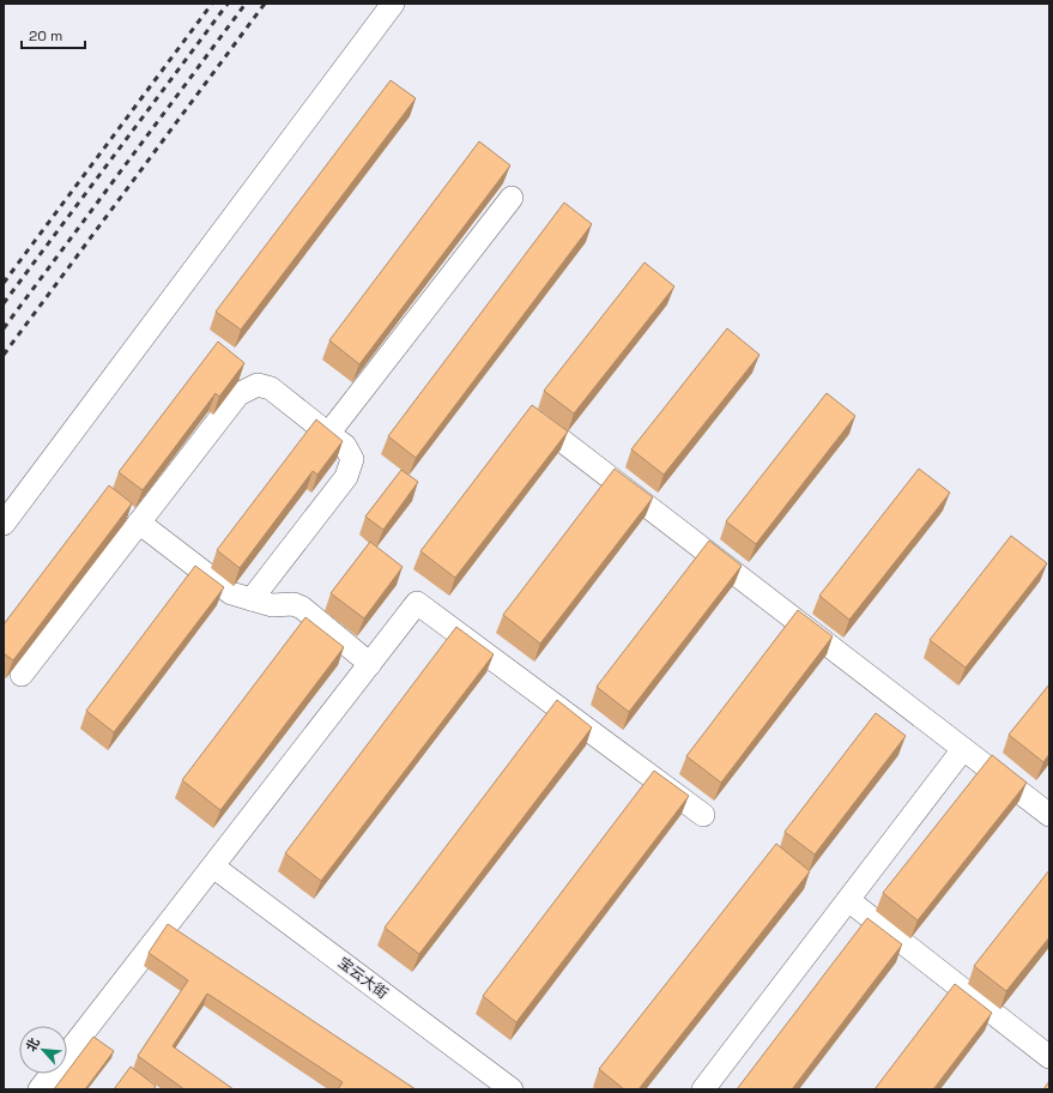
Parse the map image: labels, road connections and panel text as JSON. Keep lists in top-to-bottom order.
{
  "streets": {
    "street": ["宝云大街"]
  },
  "scale_bar": "20 m",
  "north": "top left"
}
